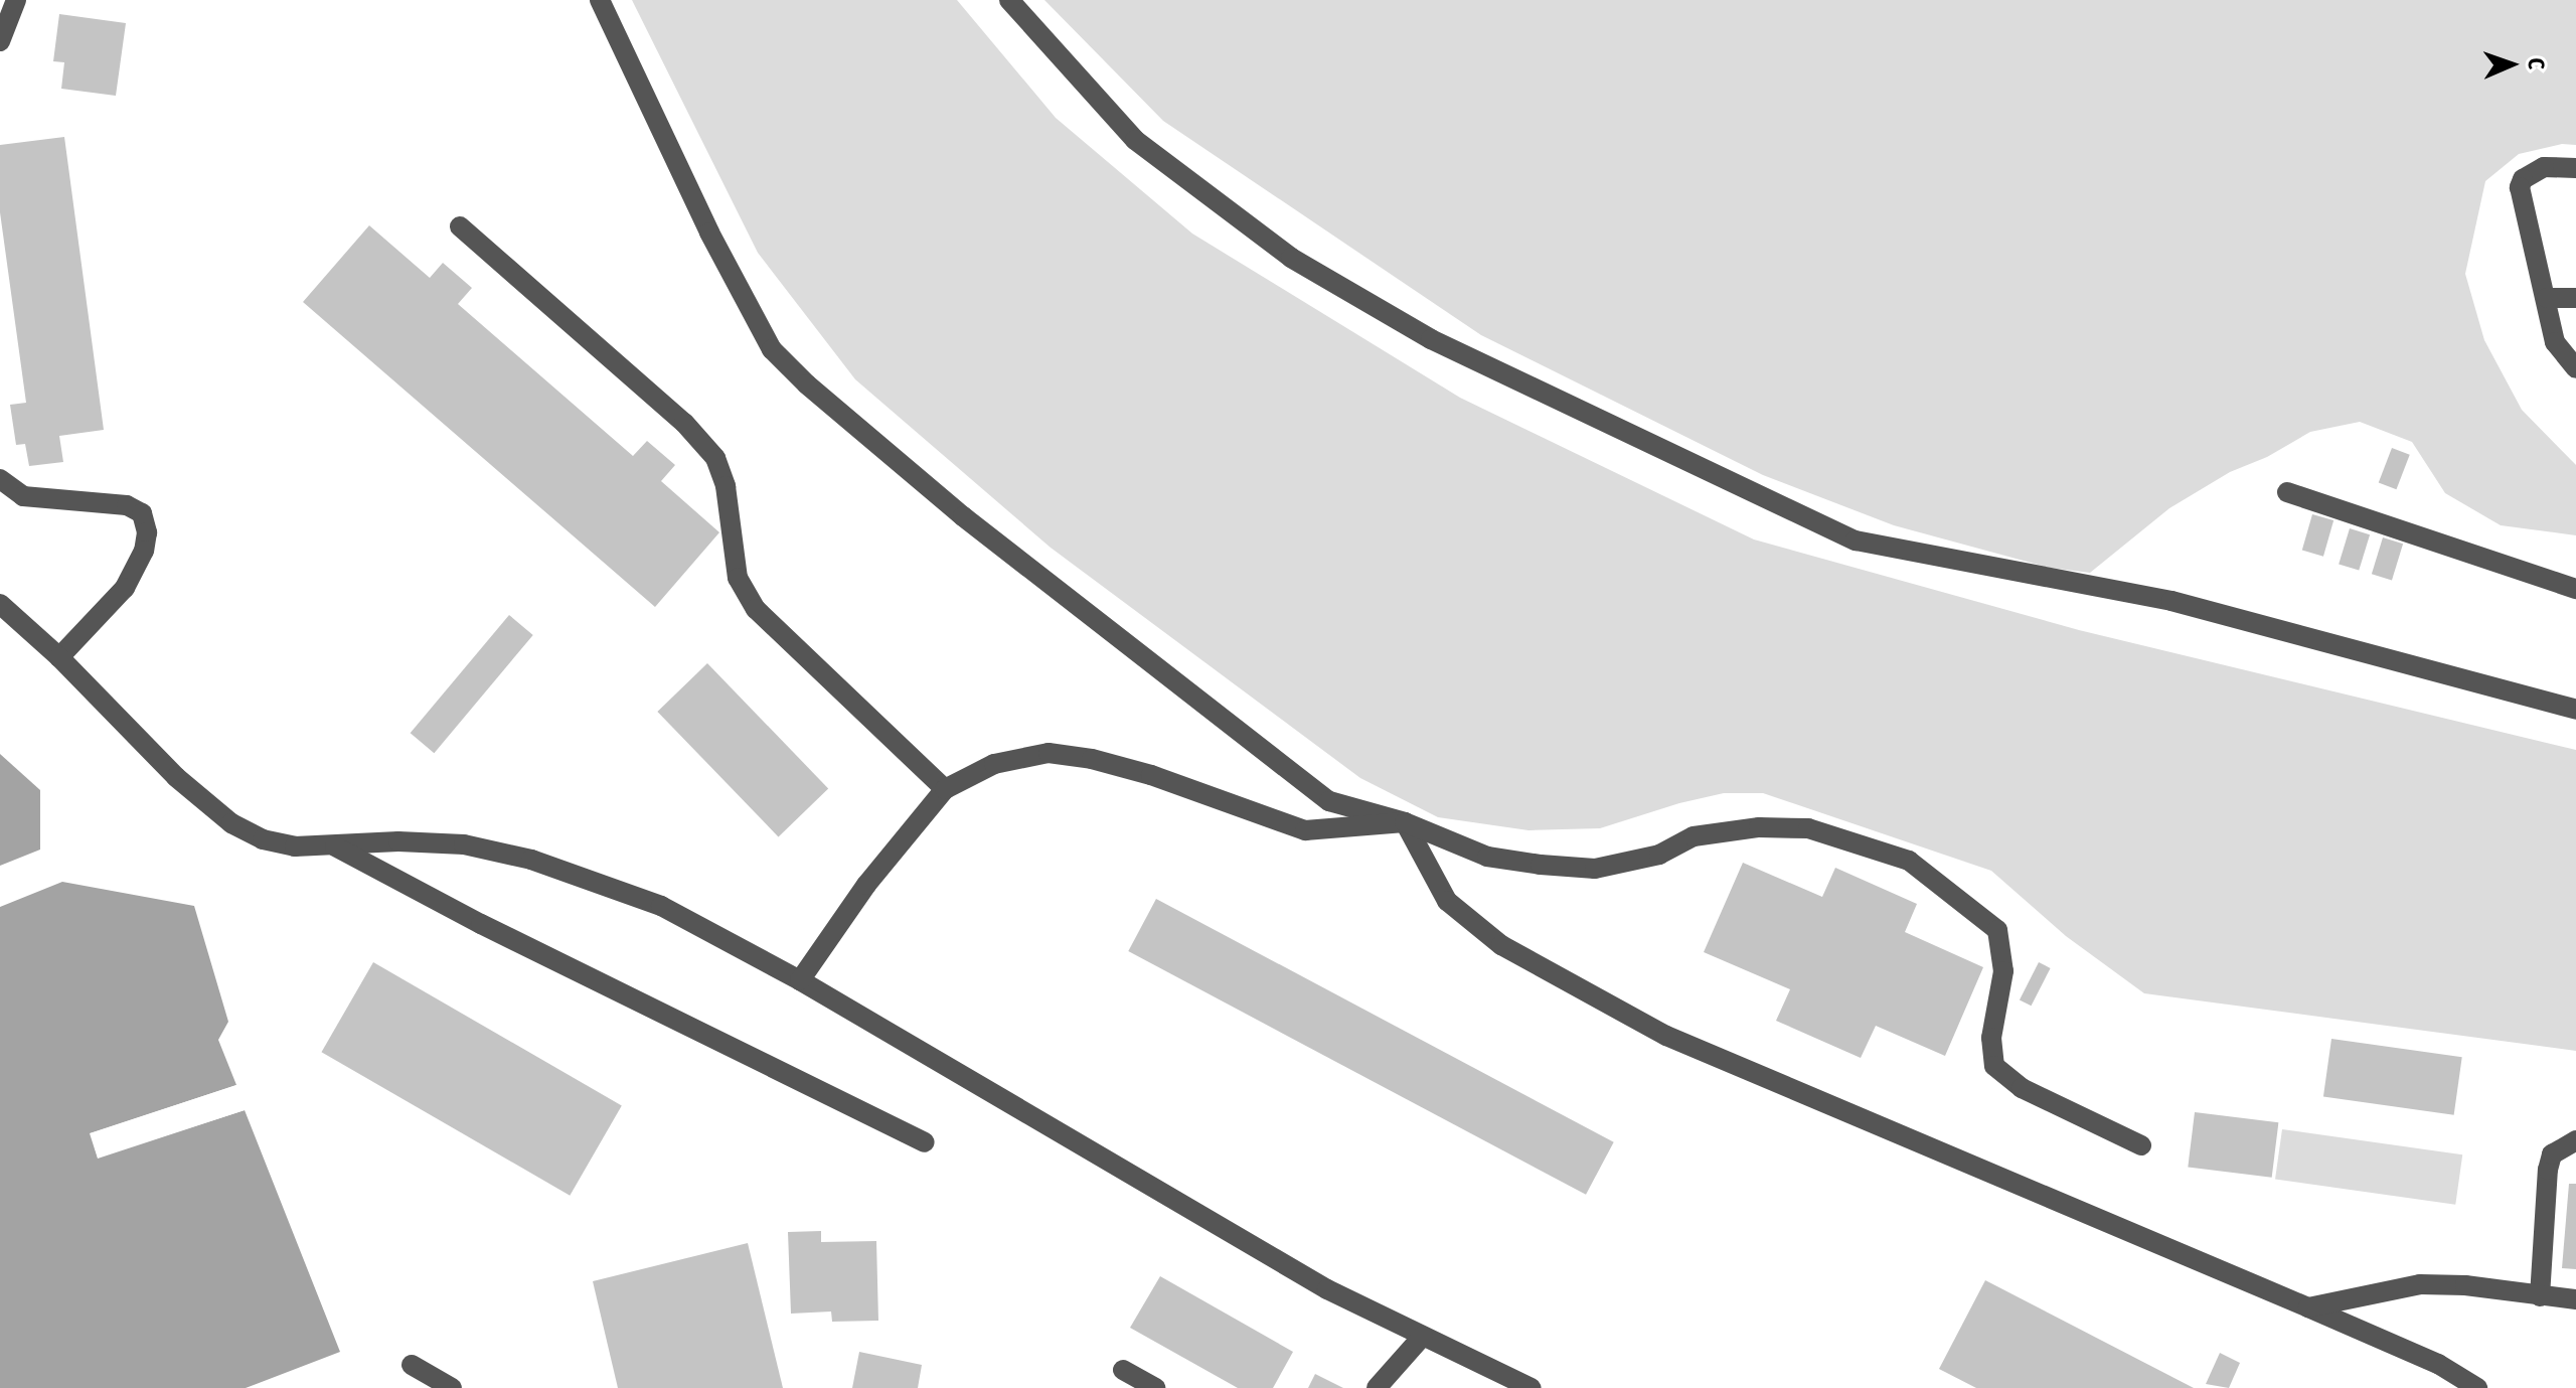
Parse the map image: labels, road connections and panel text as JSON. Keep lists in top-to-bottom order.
{
  "north": "right"
}
